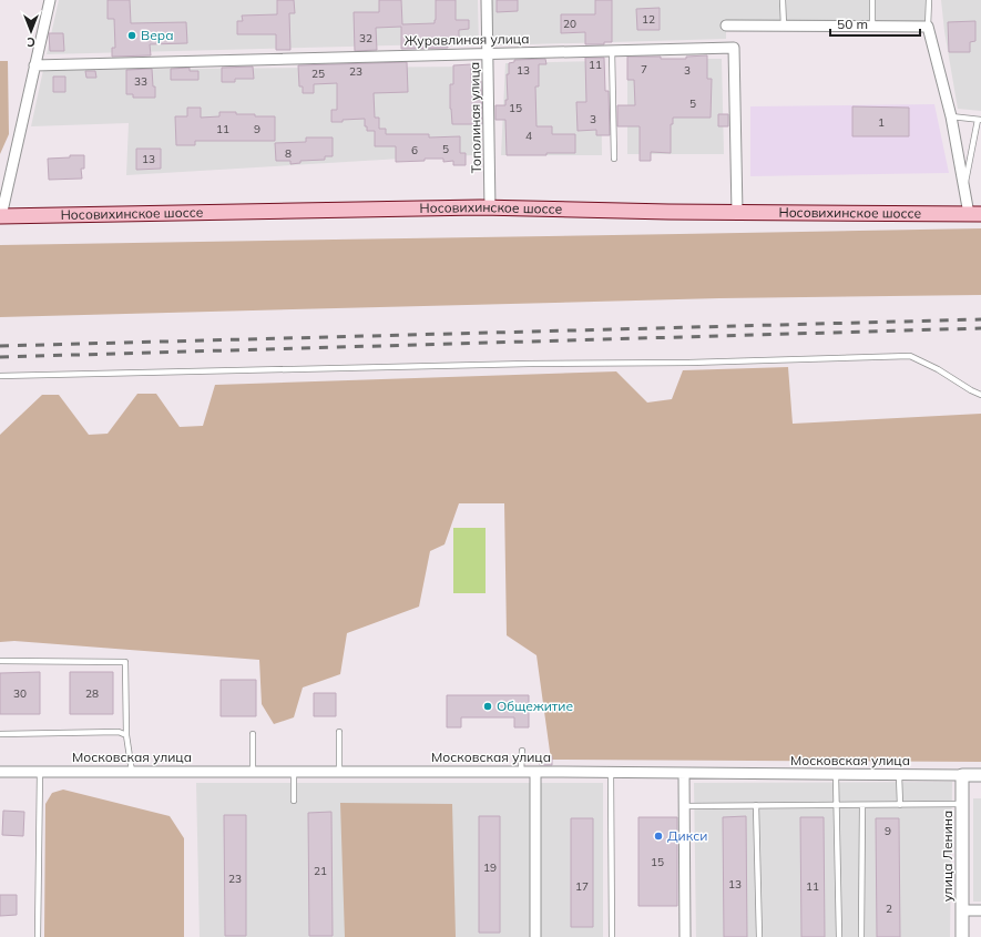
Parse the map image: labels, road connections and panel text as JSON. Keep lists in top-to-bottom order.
{
  "streets": {
    "main road": ["Носовихинское шоссе"],
    "street": [
      "Журавлиная улица",
      "Тополиная улица",
      "Московская улица",
      "улица Ленина"
    ]
  },
  "crossings": [
    ["Журавлиная улица", "Тополиная улица"],
    ["Журавлиная улица", "Носовихинское шоссе"],
    ["Тополиная улица", "Носовихинское шоссе"],
    ["Московская улица", "улица Ленина"]
  ],
  "places": ["Вера", "Общежитие", "Дикси"],
  "house_numbers": [
    "12",
    "20",
    "32",
    "11",
    "7",
    "13",
    "3",
    "23",
    "25",
    "33",
    "5",
    "15",
    "3",
    "1",
    "11",
    "9",
    "4",
    "5",
    "6",
    "8",
    "13",
    "30",
    "28",
    "9",
    "15",
    "19",
    "21",
    "23",
    "13",
    "17",
    "11",
    "2"
  ],
  "scale_bar": "50 m",
  "north": "bottom"
}
